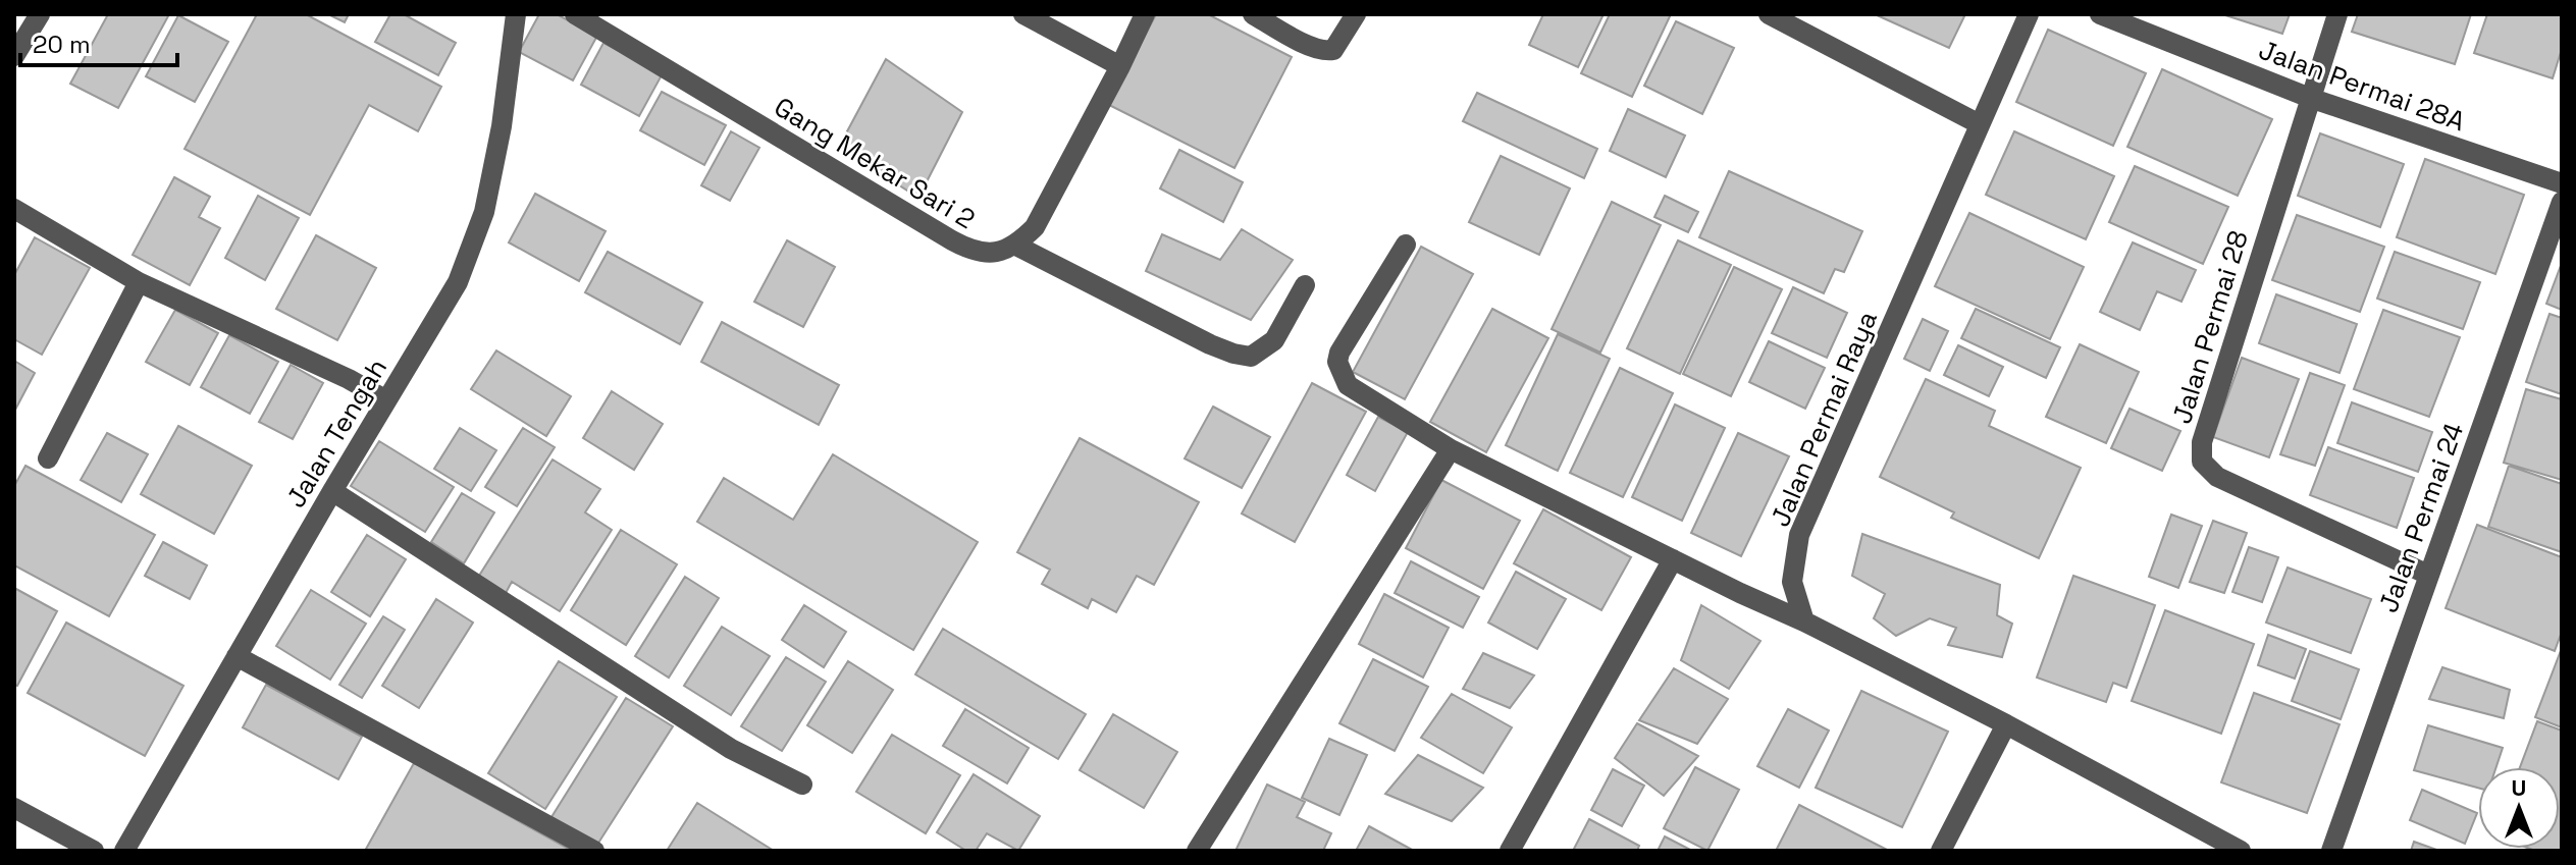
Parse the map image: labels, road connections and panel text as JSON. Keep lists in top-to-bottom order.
{
  "streets": {
    "street": [
      "Jalan Permai 28A",
      "Gang Mekar Sari 2",
      "Jalan Permai 28",
      "Jalan Permai Raya",
      "Jalan Tengah",
      "Jalan Permai 24"
    ]
  },
  "crossings": [
    ["Jalan Permai 28A", "Jalan Permai 28"],
    ["Jalan Permai 28", "Jalan Permai 24"]
  ],
  "scale_bar": "20 m",
  "north": "top"
}
